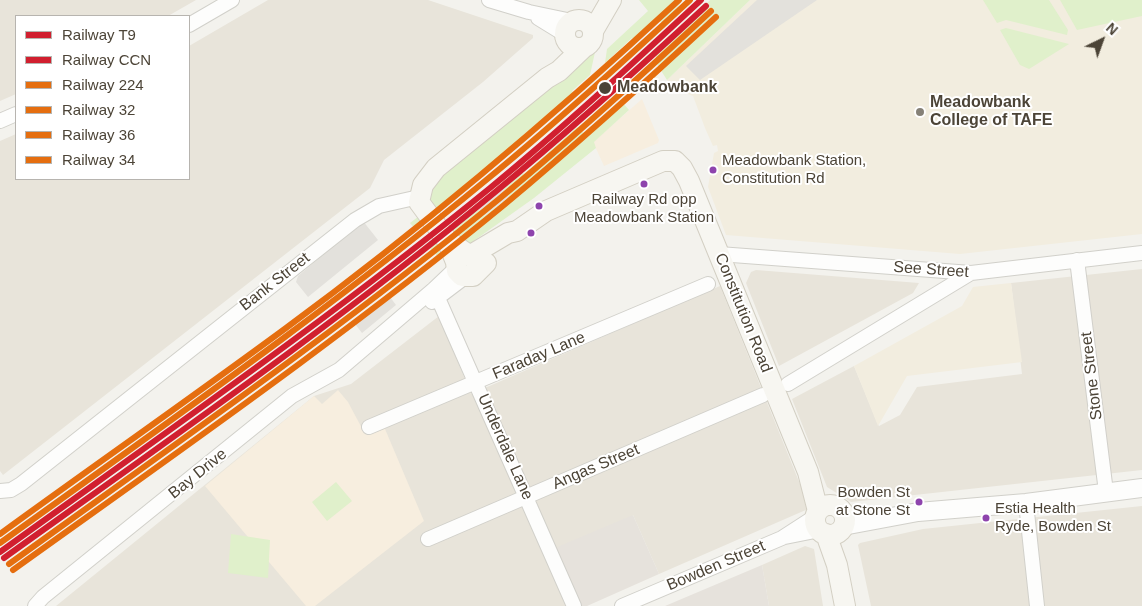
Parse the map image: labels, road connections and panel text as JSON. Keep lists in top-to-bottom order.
{
  "streets": {
    "main road": ["Constitution Road"],
    "street": [
      "See Street",
      "Bank Street",
      "Faraday Lane",
      "Stone Street",
      "Underdale Lane",
      "Angas Street",
      "Bay Drive",
      "Bowden Street"
    ]
  },
  "crossings": [
    ["See Street", "Constitution Road"],
    ["See Street", "Stone Street"],
    ["Constitution Road", "Bay Drive"],
    ["Constitution Road", "Bowden Street"],
    ["Faraday Lane", "Underdale Lane"],
    ["Stone Street", "Bowden Street"],
    ["Underdale Lane", "Angas Street"],
    ["Underdale Lane", "Bay Drive"]
  ],
  "places": [
    "Meadowbank",
    "Meadowbank College of TAFE",
    "Meadowbank Station, Constitution Rd",
    "Railway Rd opp Meadowbank Station",
    "Bowden St at Stone St",
    "Estia Health Ryde, Bowden St"
  ],
  "lines": [
    "rail line T9",
    "rail line 224",
    "rail line 36",
    "rail line CCN",
    "rail line 32",
    "rail line 34"
  ],
  "legend": [
    "Railway T9",
    "Railway CCN",
    "Railway 224",
    "Railway 32",
    "Railway 36",
    "Railway 34"
  ],
  "north": "top right"
}
